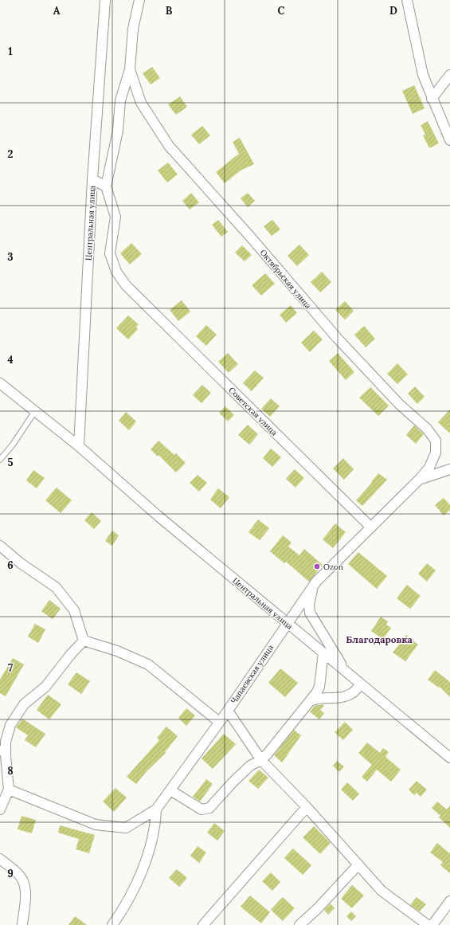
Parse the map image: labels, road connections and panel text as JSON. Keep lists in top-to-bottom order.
{
  "streets": {
    "street": [
      "Центральная улица",
      "Октябрьская улица",
      "Советская улица",
      "Чапаевская улица"
    ]
  },
  "crossings": [
    ["Центральная улица", "Чапаевская улица"],
    ["Октябрьская улица", "Чапаевская улица"],
    ["Советская улица", "Чапаевская улица"]
  ],
  "districts": ["Благодаровка"],
  "places": ["Ozon"],
  "grid": {
    "columns": [
      "A",
      "B",
      "C",
      "D"
    ],
    "rows": [
      "1",
      "2",
      "3",
      "4",
      "5",
      "6",
      "7",
      "8",
      "9"
    ]
  }
}
